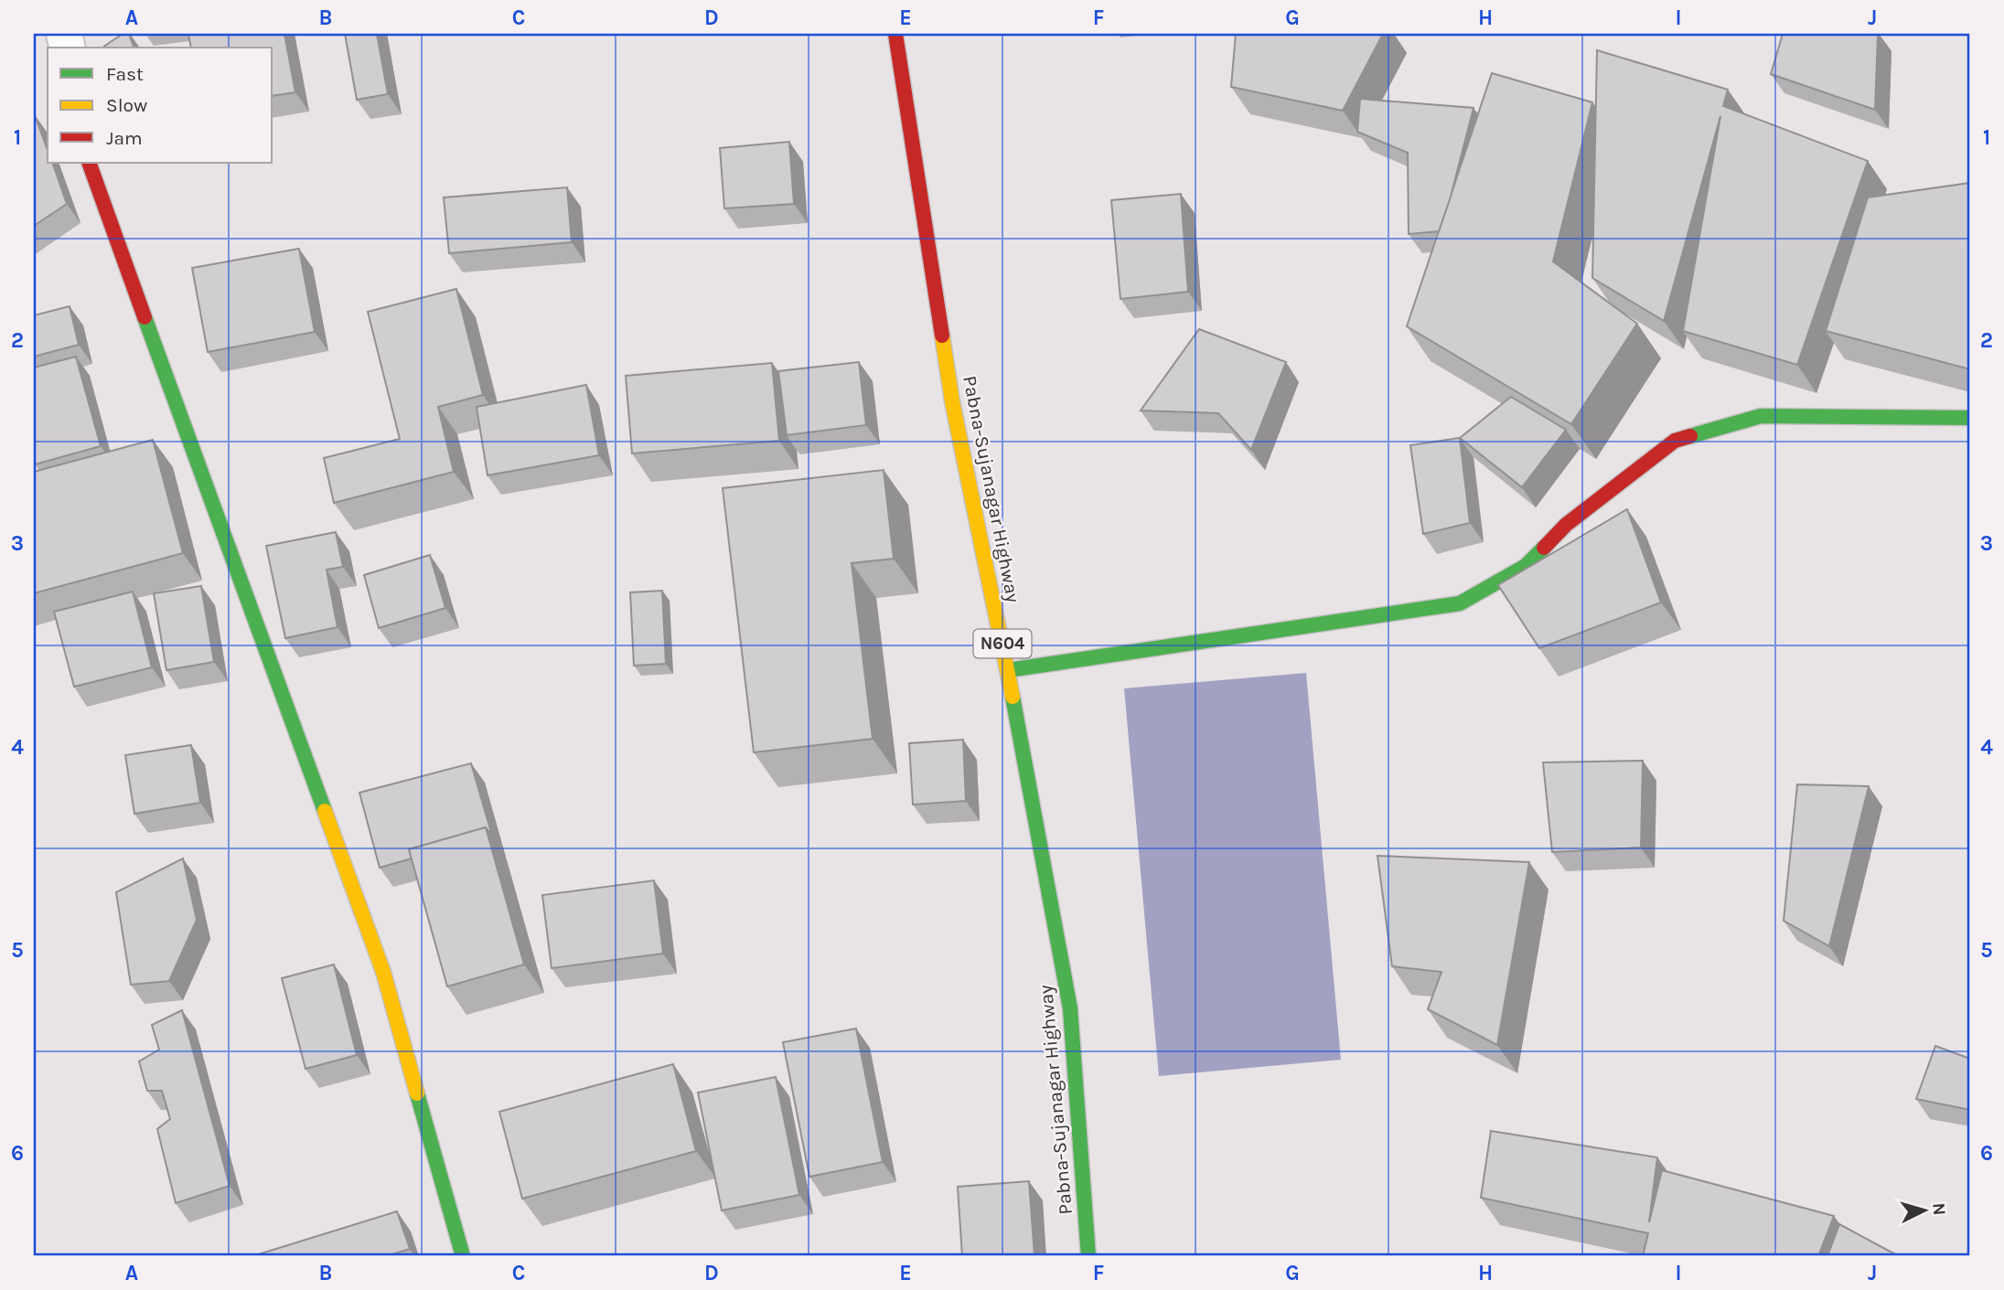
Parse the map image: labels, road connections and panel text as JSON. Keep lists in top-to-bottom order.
{
  "streets": {
    "main road": ["Pabna-Sujanagar Highway", "N604"]
  },
  "legend": ["Fast", "Slow", "Jam"],
  "north": "right",
  "grid": {
    "columns": [
      "A",
      "B",
      "C",
      "D",
      "E",
      "F",
      "G",
      "H",
      "I",
      "J"
    ],
    "rows": [
      "1",
      "2",
      "3",
      "4",
      "5",
      "6"
    ]
  }
}
